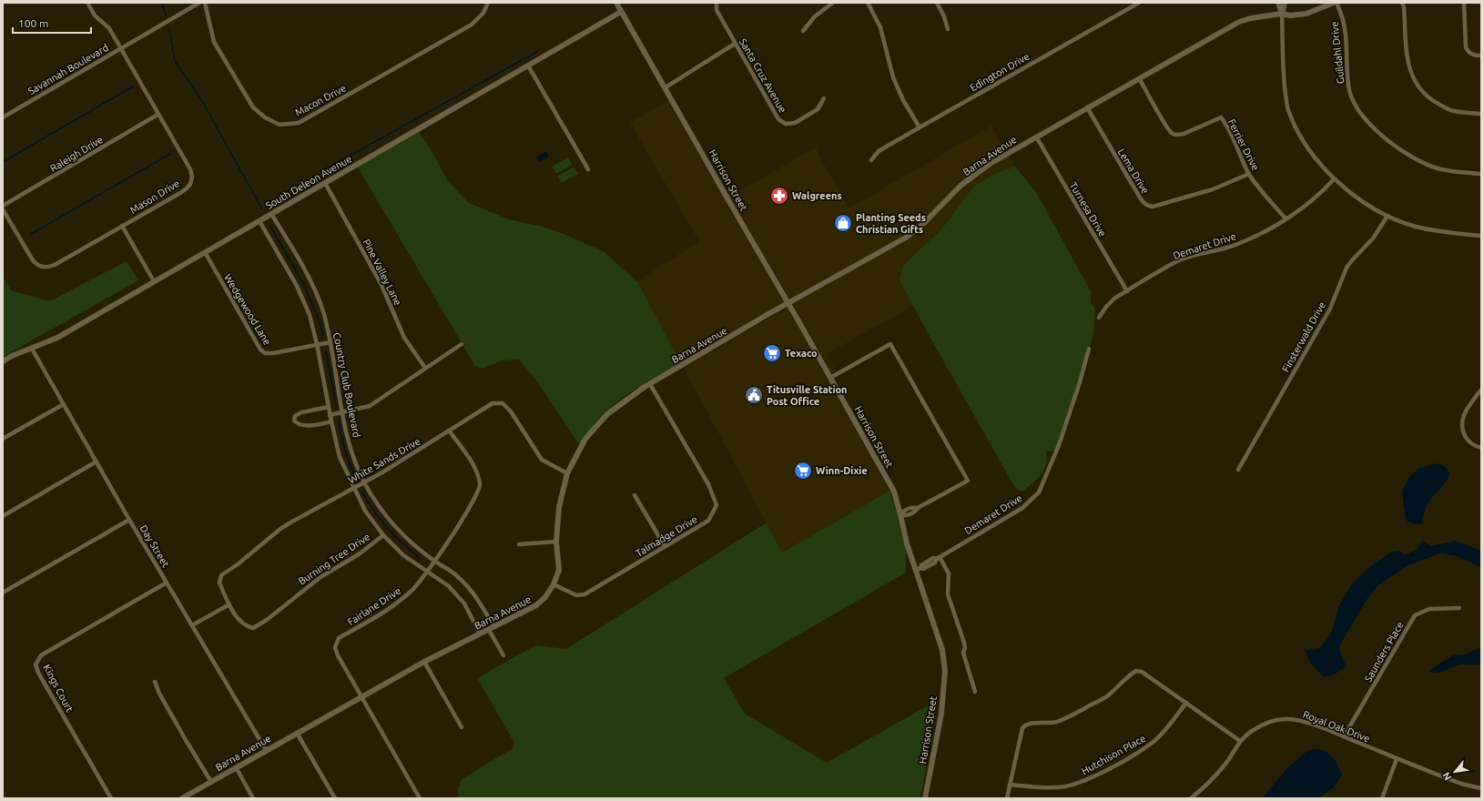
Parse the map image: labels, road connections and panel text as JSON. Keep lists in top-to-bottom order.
{
  "streets": {
    "street": [
      "Guildahl Drive",
      "Savannah Boulevard",
      "Edington Drive",
      "Santa Cruz Avenue",
      "Macon Drive",
      "Ferrier Drive",
      "Raleigh Drive",
      "Barna Avenue",
      "Lema Drive",
      "Harrison Street",
      "South Deleon Avenue",
      "Mason Drive",
      "Turnesa Drive",
      "Demaret Drive",
      "Pine Valley Lane",
      "Wedgewood Lane",
      "Finsterwald Drive",
      "Country Club Boulevard",
      "White Sands Drive",
      "Talmadge Drive",
      "Day Street",
      "Burning Tree Drive",
      "Fairlane Drive",
      "Saunders Place",
      "Kings Court",
      "Royal Oak Drive",
      "Hutchison Place"
    ]
  },
  "crossings": [
    ["Guildahl Drive", "Barna Avenue"],
    ["Savannah Boulevard", "Mason Drive"],
    ["Ferrier Drive", "Barna Avenue"],
    ["Ferrier Drive", "Lema Drive"],
    ["Ferrier Drive", "Demaret Drive"],
    ["Raleigh Drive", "Mason Drive"],
    ["Barna Avenue", "Lema Drive"],
    ["Barna Avenue", "Harrison Street"],
    ["Barna Avenue", "Turnesa Drive"],
    ["Barna Avenue", "Country Club Boulevard"],
    ["Barna Avenue", "White Sands Drive"],
    ["Barna Avenue", "Talmadge Drive"],
    ["Barna Avenue", "Day Street"],
    ["Barna Avenue", "Fairlane Drive"],
    ["Harrison Street", "South Deleon Avenue"],
    ["Harrison Street", "Demaret Drive"],
    ["South Deleon Avenue", "Pine Valley Lane"],
    ["South Deleon Avenue", "Wedgewood Lane"],
    ["South Deleon Avenue", "Country Club Boulevard"],
    ["South Deleon Avenue", "Day Street"],
    ["Turnesa Drive", "Demaret Drive"],
    ["Wedgewood Lane", "Country Club Boulevard"],
    ["Country Club Boulevard", "White Sands Drive"],
    ["Country Club Boulevard", "Fairlane Drive"],
    ["White Sands Drive", "Burning Tree Drive"],
    ["White Sands Drive", "Fairlane Drive"],
    ["Day Street", "Kings Court"],
    ["Saunders Place", "Royal Oak Drive"]
  ],
  "places": {
    "pharmacy": ["Walgreens"],
    "shop": ["Planting Seeds Christian Gifts"],
    "supermarket": ["Texaco", "Winn-Dixie"],
    "public building": ["Titusville Station Post Office"]
  },
  "scale_bar": "100 m",
  "north": "bottom left"
}
